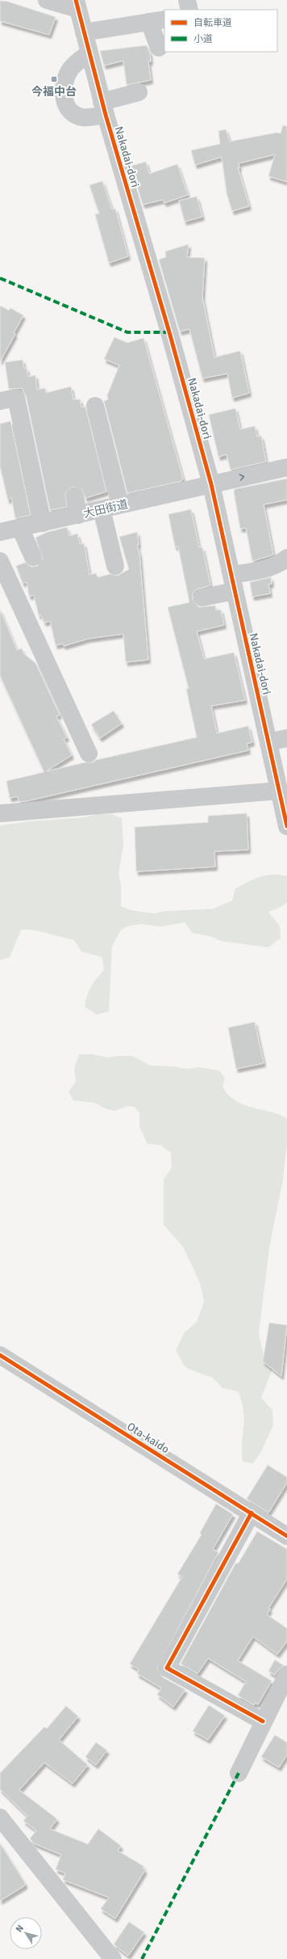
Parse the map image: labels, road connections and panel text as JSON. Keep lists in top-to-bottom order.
{
  "streets": {
    "street": ["Nakadai-dori", "大田街道", "Ota-kaido"]
  },
  "crossings": [
    ["Nakadai-dori", "大田街道"]
  ],
  "places": {
    "transit": ["今福中台"]
  },
  "legend": ["自転車道", "小道"],
  "north": "top left"
}
